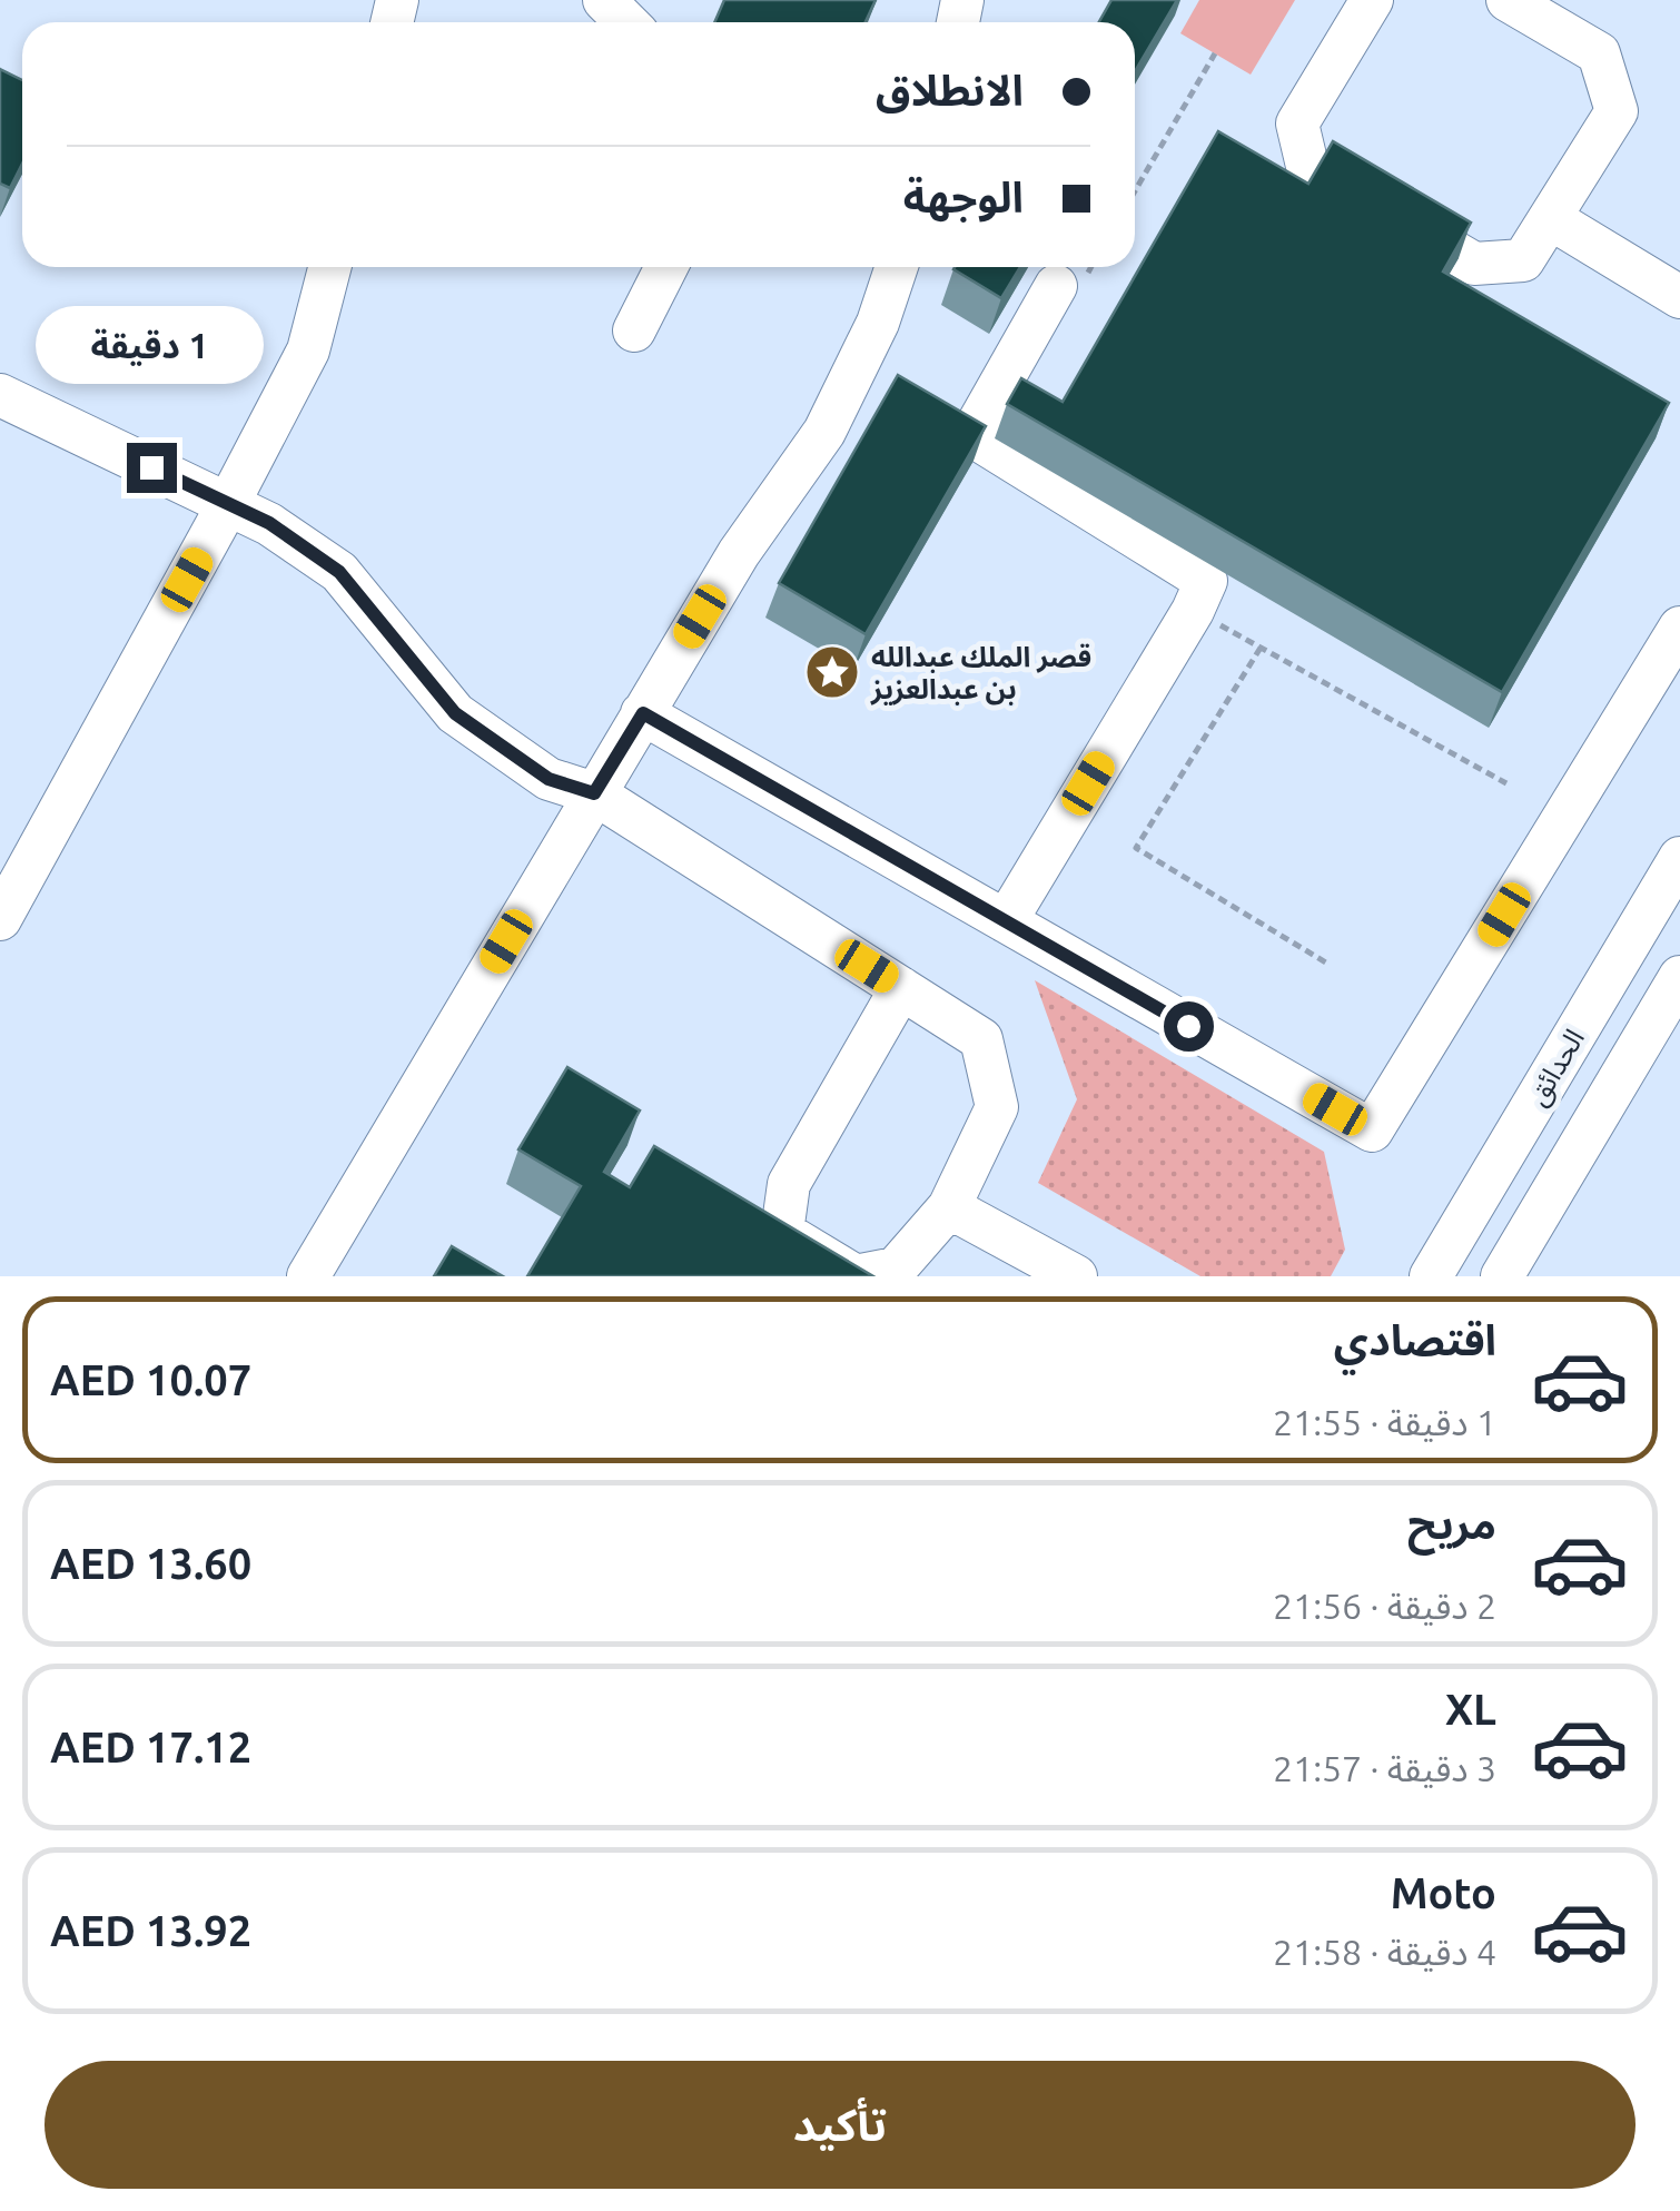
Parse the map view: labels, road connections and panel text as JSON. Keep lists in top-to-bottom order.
{
  "streets": {
    "street": ["الحدائق"]
  },
  "places": {
    "place": ["قصر الملك عبدالله بن عبدالعزيز"]
  },
  "page": {
    "banner": ["الانطلاق", "الوجهة"],
    "bubble": "1 دقيقة",
    "list": [
      {
        "name": "اقتصادي",
        "note": "1 دقيقة · 21:55",
        "value": "AED 10.07"
      },
      {
        "name": "مريح",
        "note": "2 دقيقة · 21:56",
        "value": "AED 13.60"
      },
      {
        "name": "XL",
        "note": "3 دقيقة · 21:57",
        "value": "AED 17.12"
      },
      {
        "name": "Moto",
        "note": "4 دقيقة · 21:58",
        "value": "AED 13.92"
      }
    ],
    "buttons": "تأكيد"
  }
}
